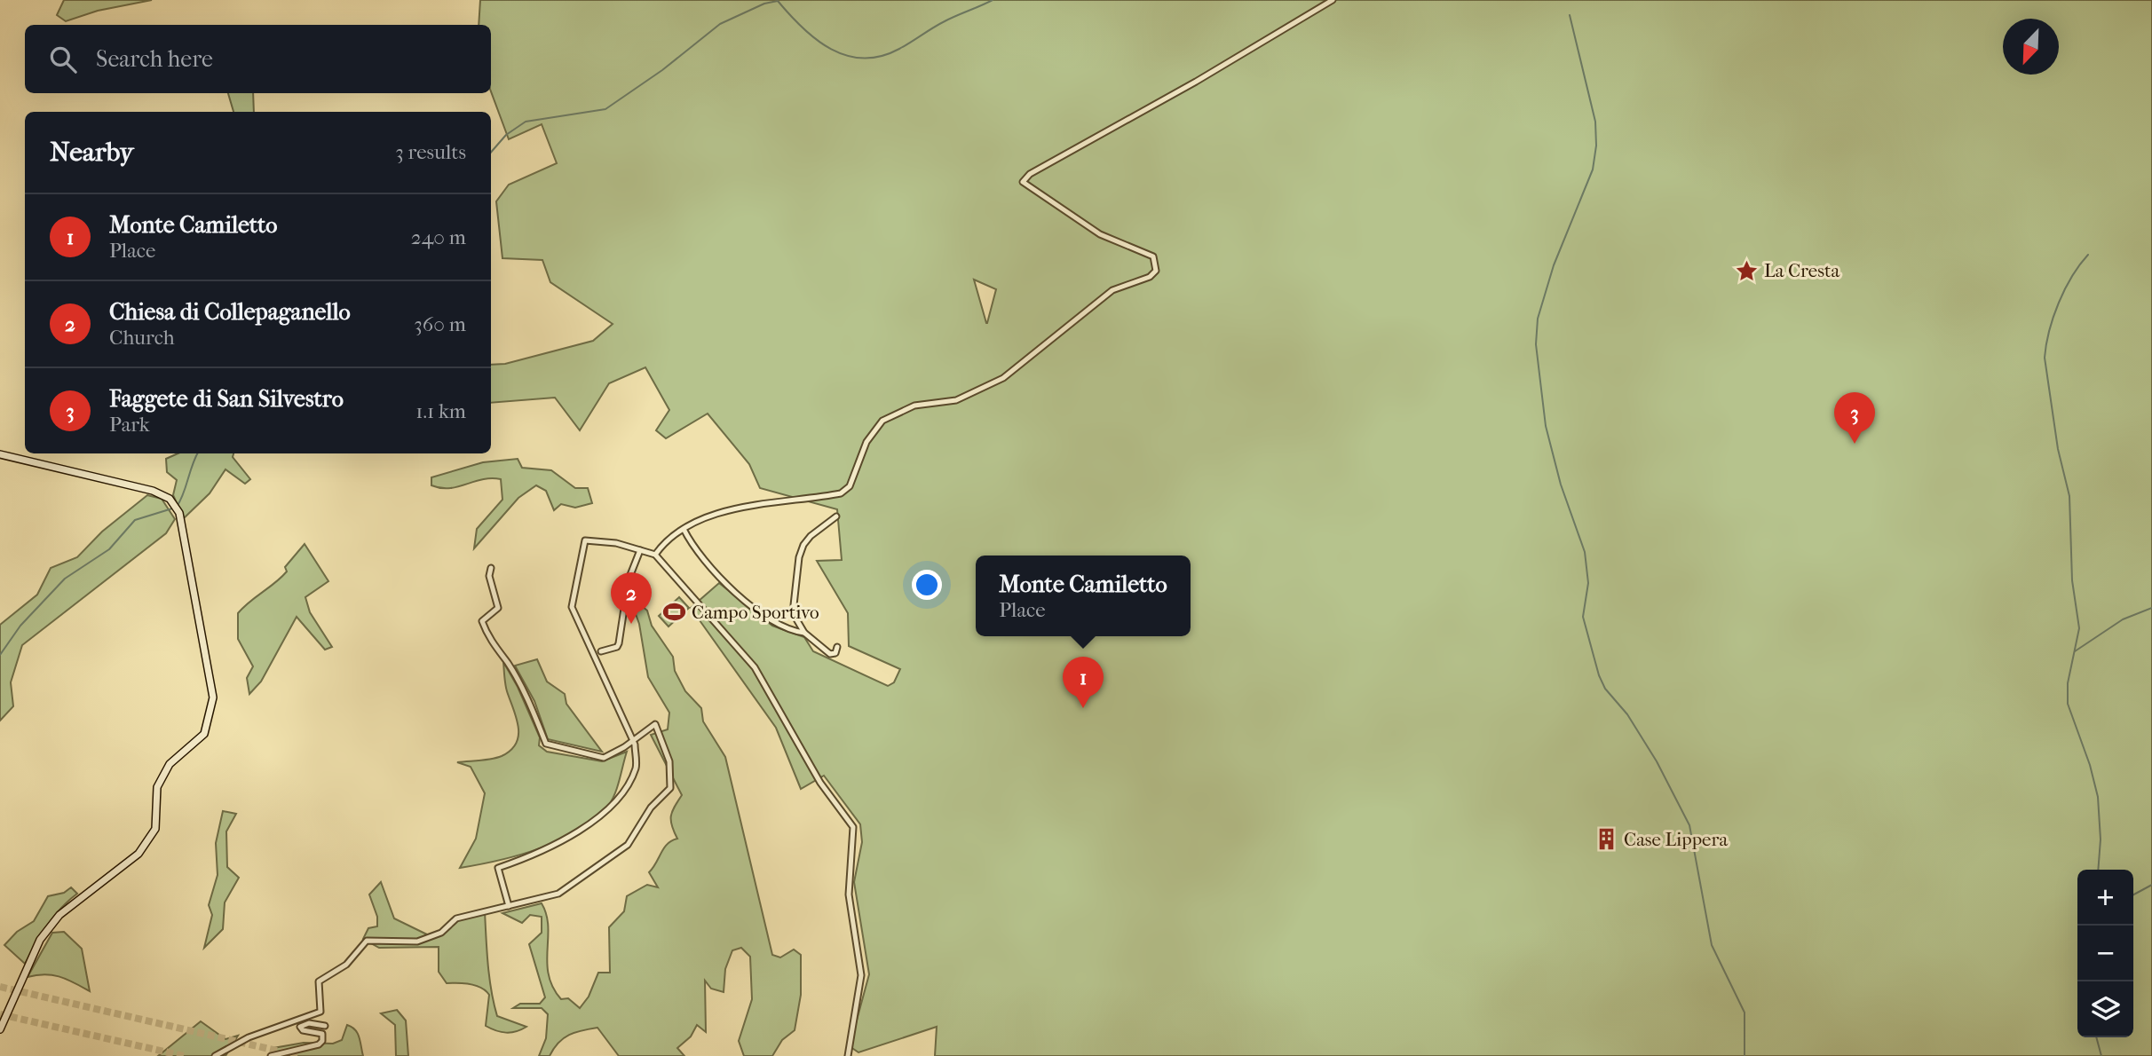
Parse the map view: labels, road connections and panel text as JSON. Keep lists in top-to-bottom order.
{
  "places": {
    "place": ["La Cresta"],
    "sports": ["Campo Sportivo"],
    "building": ["Case Lippera"]
  },
  "north": "bottom left",
  "page": {
    "search": "Search here",
    "heading": ["Nearby", "3 results"],
    "list": [
      {
        "mark": "1",
        "name": "Monte Camiletto",
        "note": "Place",
        "value": "240 m"
      },
      {
        "mark": "2",
        "name": "Chiesa di Collepaganello",
        "note": "Church",
        "value": "360 m"
      },
      {
        "mark": "3",
        "name": "Faggete di San Silvestro",
        "note": "Park",
        "value": "1.1 km"
      }
    ],
    "pins": ["3", "2", "1"],
    "popup": ["Monte Camiletto", "Place"],
    "map_buttons": ["+", "−"]
  }
}
